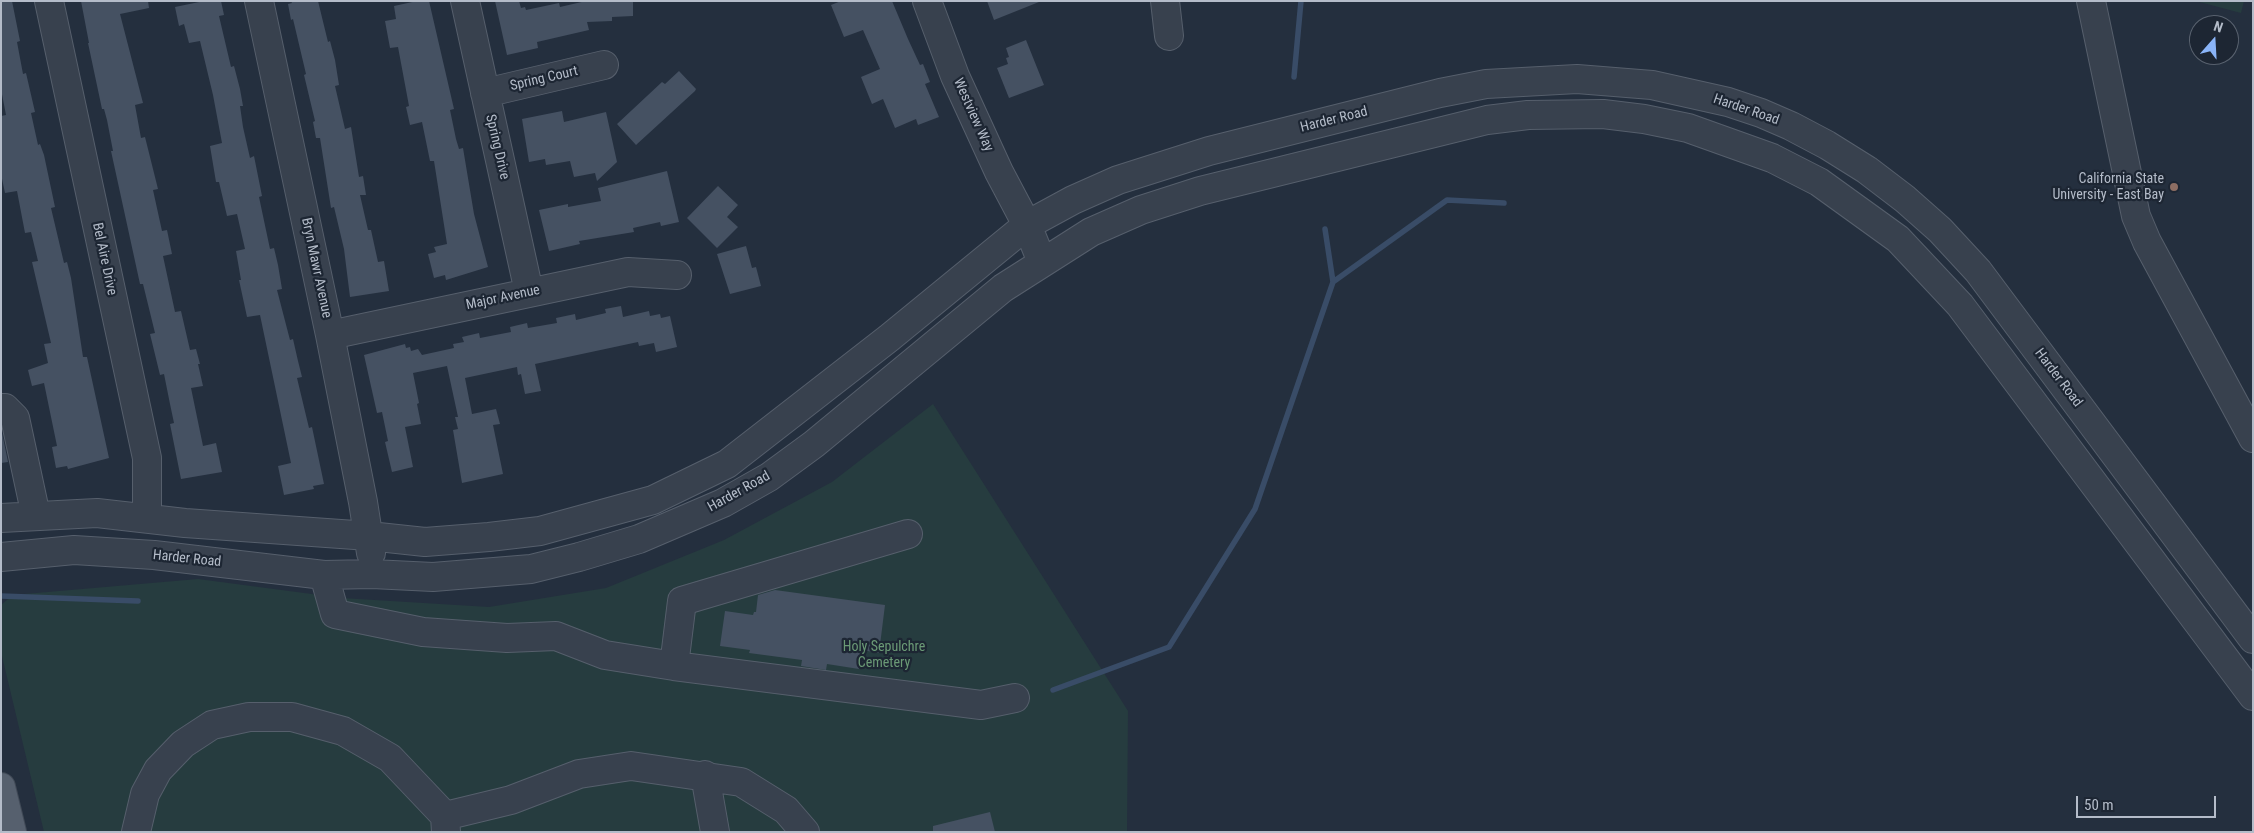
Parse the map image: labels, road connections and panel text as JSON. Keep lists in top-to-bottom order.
{
  "streets": {
    "street": [
      "Spring Court",
      "Harder Road",
      "Westview Way",
      "Spring Drive",
      "Bel Aire Drive",
      "Bryn Mawr Avenue",
      "Major Avenue"
    ]
  },
  "crossings": [
    ["Spring Court", "Spring Drive"],
    ["Harder Road", "Westview Way"],
    ["Harder Road", "Bel Aire Drive"],
    ["Harder Road", "Bryn Mawr Avenue"],
    ["Spring Drive", "Major Avenue"],
    ["Bryn Mawr Avenue", "Major Avenue"]
  ],
  "parks": ["Holy Sepulchre Cemetery"],
  "places": ["California State University - East Bay"],
  "scale_bar": "50 m",
  "north": "top"
}
